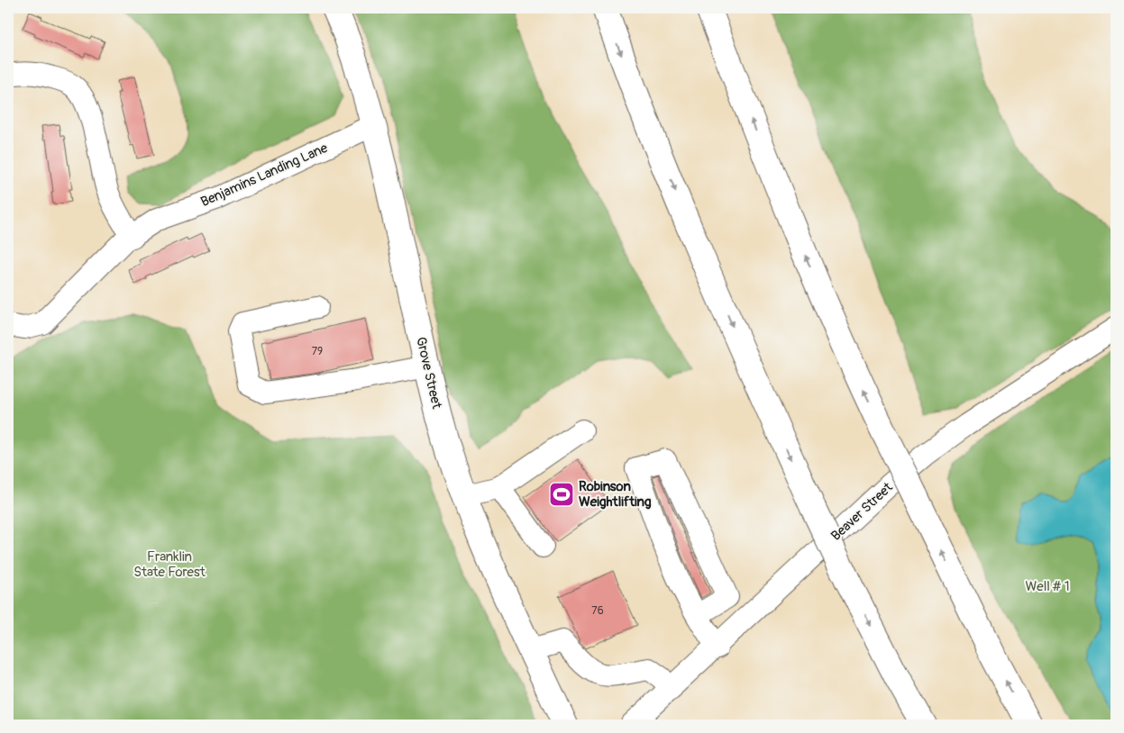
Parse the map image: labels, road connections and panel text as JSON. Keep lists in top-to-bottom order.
{
  "streets": {
    "main road": ["Grove Street"],
    "street": ["Benjamins Landing Lane", "Beaver Street"]
  },
  "crossings": [
    ["Benjamins Landing Lane", "Grove Street"]
  ],
  "parks": ["Franklin State Forest", "Well # 1"],
  "places": {
    "sports": ["Robinson Weightlifting"]
  },
  "house_numbers": ["79", "76"]
}
